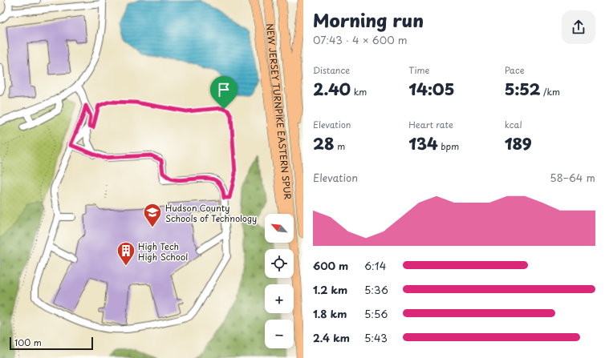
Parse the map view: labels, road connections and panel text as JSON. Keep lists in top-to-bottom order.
{
  "streets": {
    "highway": ["NEW JERSEY TURNPIKE EASTERN SPUR"]
  },
  "places": {
    "school or university": ["Hudson County Schools of Technology"],
    "building": ["High Tech High School"]
  },
  "scale_bar": "100 m",
  "north": "top left",
  "page": {
    "heading": ["Morning run", "07:43 · 4 × 600 m"],
    "stats": [
      ["Distance", "2.40 km"],
      ["Time", "14:05"],
      ["Pace", "5:52 /km"],
      ["Elevation", "28 m"],
      ["Heart rate", "134 bpm"],
      ["kcal", "189"]
    ],
    "chart": ["Elevation", "58–64 m"],
    "map_buttons": ["+", "−"],
    "list": [
      {
        "name": "600 m",
        "note": "6:14"
      },
      {
        "name": "1.2 km",
        "note": "5:36"
      },
      {
        "name": "1.8 km",
        "note": "5:56"
      },
      {
        "name": "2.4 km",
        "note": "5:43"
      }
    ],
    "scale": "100 m"
  }
}
